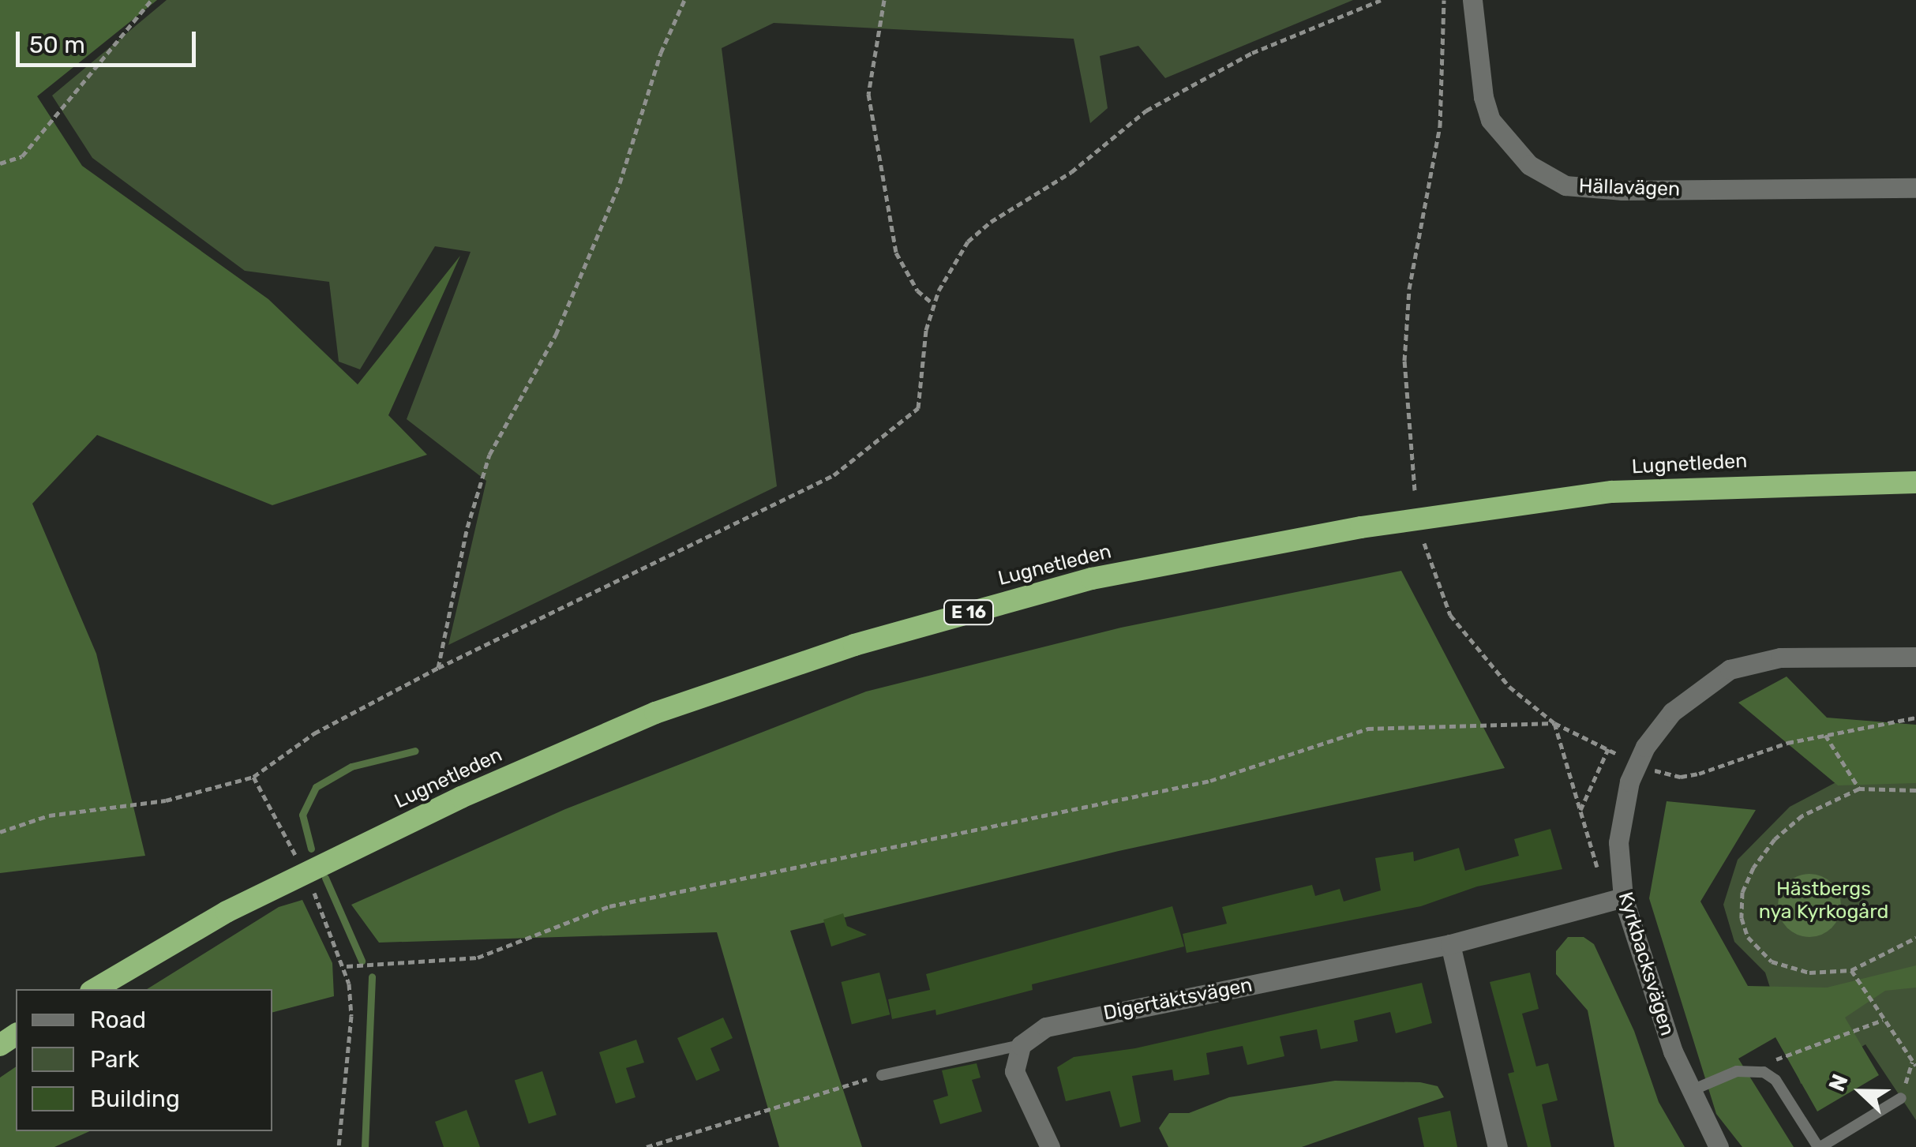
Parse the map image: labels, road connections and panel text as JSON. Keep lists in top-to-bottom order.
{
  "streets": {
    "highway": ["Lugnetleden", "E 16"],
    "street": ["Hällavägen", "Kyrkbacksvägen", "Digertäktsvägen"]
  },
  "crossings": [
    ["Kyrkbacksvägen", "Digertäktsvägen"]
  ],
  "parks": ["Hästbergs nya Kyrkogård"],
  "legend": ["Road", "Park", "Building"],
  "scale_bar": "50 m",
  "north": "left"
}
